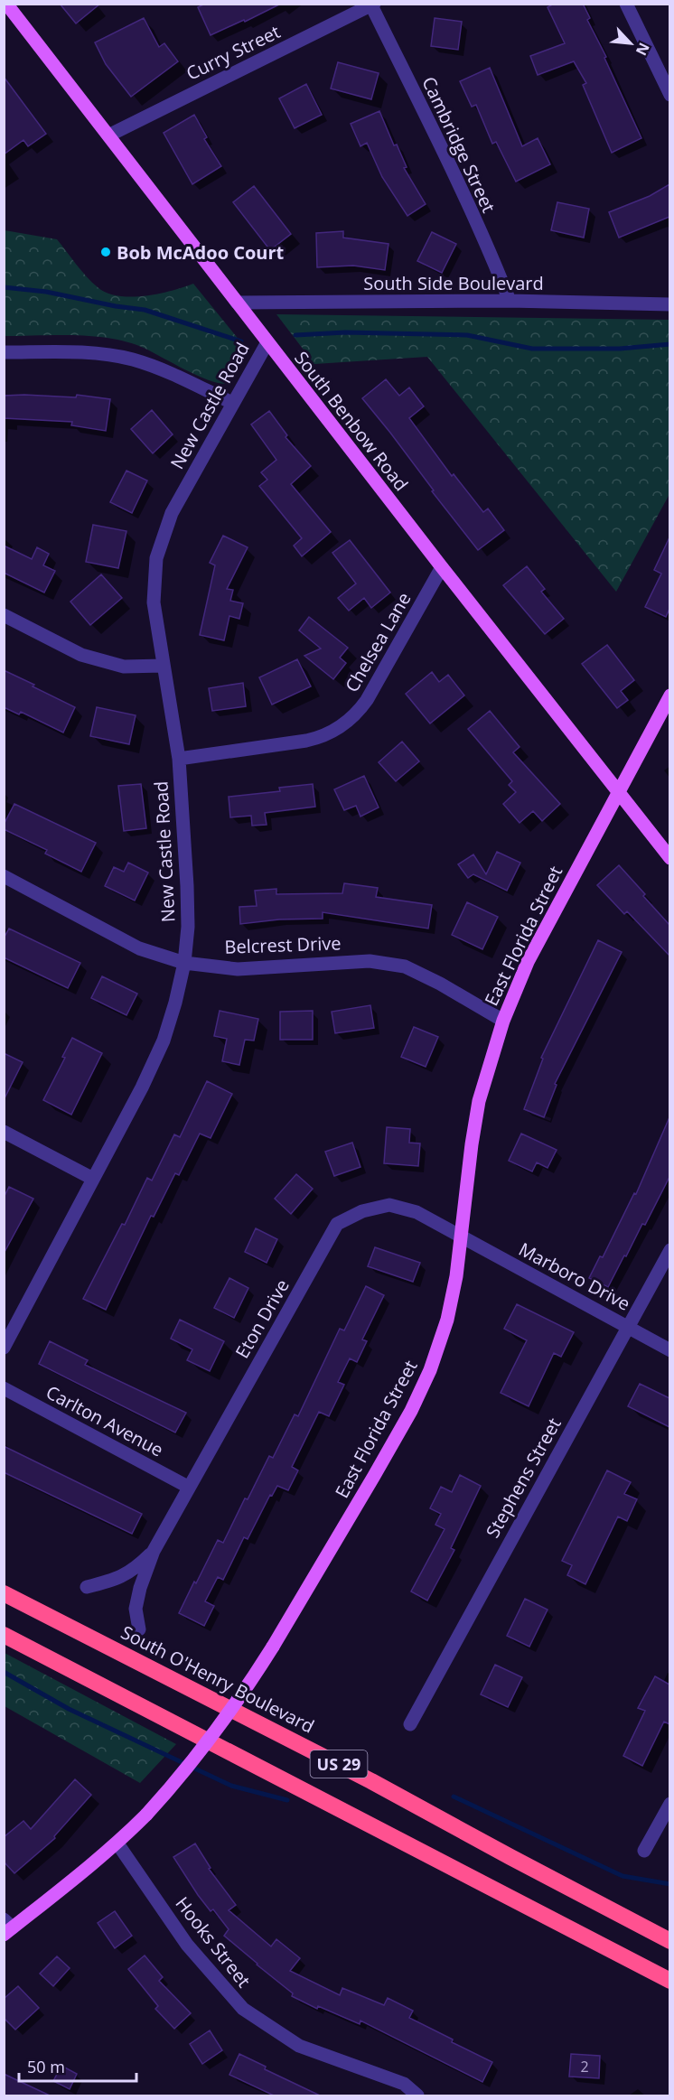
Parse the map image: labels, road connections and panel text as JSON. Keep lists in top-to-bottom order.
{
  "streets": {
    "highway": ["South O'Henry Boulevard", "US 29"],
    "main road": ["South Benbow Road", "East Florida Street"],
    "street": [
      "Curry Street",
      "Cambridge Street",
      "South Side Boulevard",
      "New Castle Road",
      "Chelsea Lane",
      "Belcrest Drive",
      "Marboro Drive",
      "Eton Drive",
      "Carlton Avenue",
      "Stephens Street",
      "Hooks Street"
    ]
  },
  "crossings": [
    ["Curry Street", "Cambridge Street"],
    ["Curry Street", "South Benbow Road"],
    ["Cambridge Street", "South Side Boulevard"],
    ["South Side Boulevard", "South Benbow Road"],
    ["New Castle Road", "South Benbow Road"],
    ["New Castle Road", "Chelsea Lane"],
    ["New Castle Road", "Belcrest Drive"],
    ["South Benbow Road", "Chelsea Lane"],
    ["South Benbow Road", "East Florida Street"],
    ["East Florida Street", "Belcrest Drive"],
    ["East Florida Street", "Marboro Drive"],
    ["East Florida Street", "Eton Drive"],
    ["East Florida Street", "Hooks Street"],
    ["Marboro Drive", "Eton Drive"],
    ["Marboro Drive", "Stephens Street"],
    ["Eton Drive", "Carlton Avenue"]
  ],
  "places": ["Bob McAdoo Court"],
  "house_numbers": ["2"],
  "scale_bar": "50 m",
  "north": "bottom right"
}
